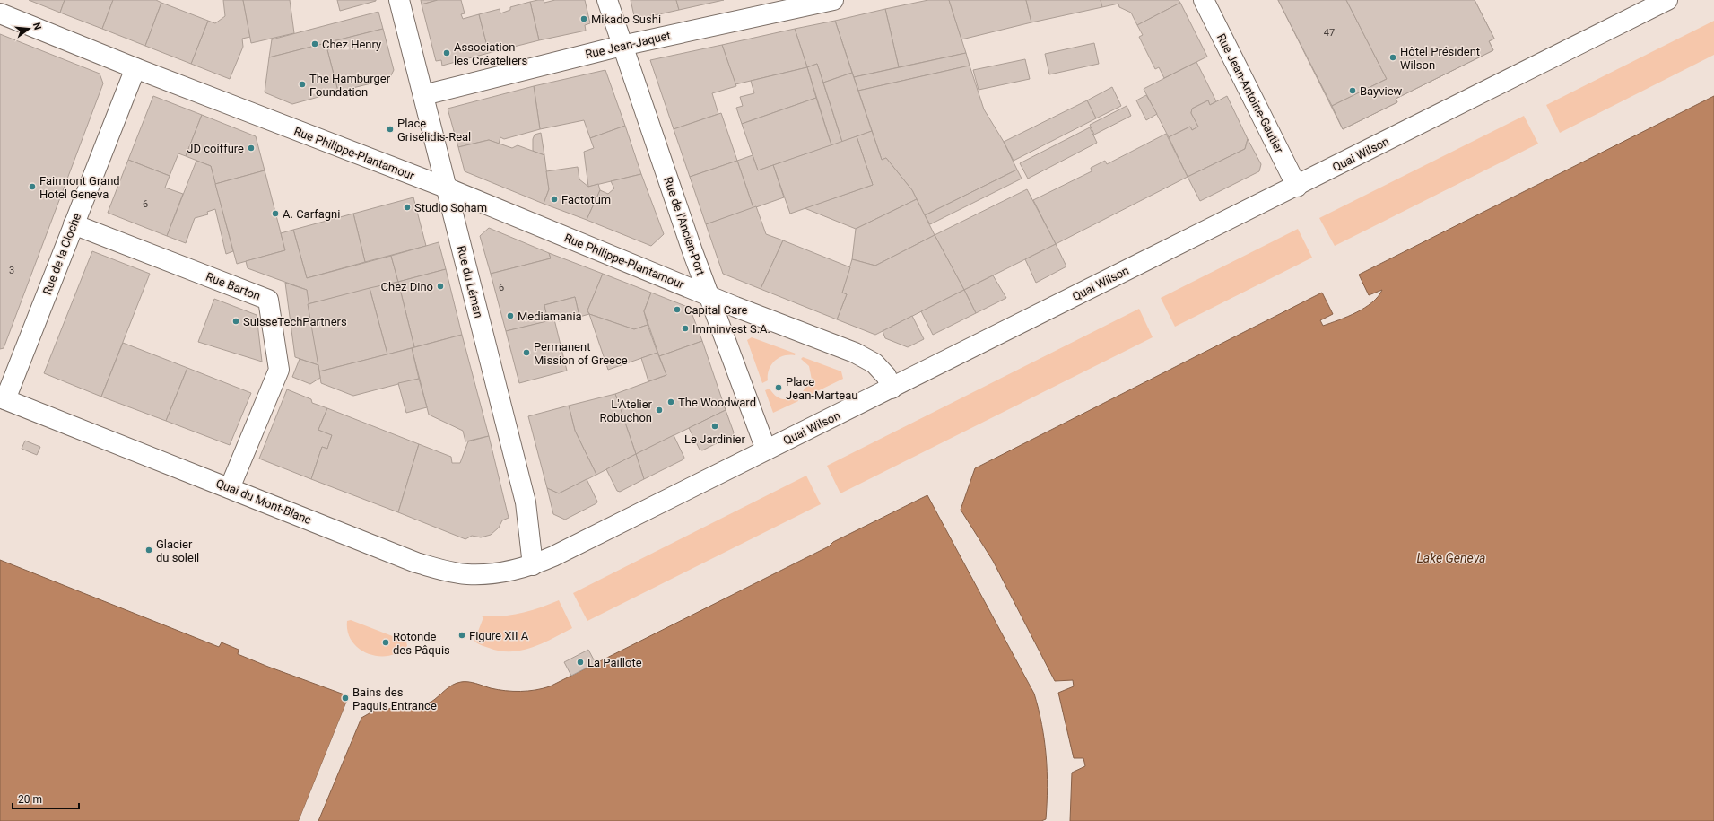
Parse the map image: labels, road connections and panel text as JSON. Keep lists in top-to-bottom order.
{
  "streets": {
    "street": [
      "Rue Jean-Jaquet",
      "Rue Jean-Antoine-Gautier",
      "Rue Philippe-Plantamour",
      "Quai Wilson",
      "Rue de l'Ancien-Port",
      "Rue de la Cloche",
      "Rue du Léman",
      "Rue Barton",
      "Quai du Mont-Blanc"
    ]
  },
  "crossings": [
    ["Rue Jean-Jaquet", "Rue de l'Ancien-Port"],
    ["Rue Jean-Jaquet", "Rue du Léman"],
    ["Rue Jean-Antoine-Gautier", "Quai Wilson"],
    ["Rue Philippe-Plantamour", "Rue de l'Ancien-Port"],
    ["Rue Philippe-Plantamour", "Rue de la Cloche"],
    ["Rue Philippe-Plantamour", "Rue du Léman"],
    ["Quai Wilson", "Rue de l'Ancien-Port"],
    ["Quai Wilson", "Rue du Léman"],
    ["Quai Wilson", "Quai du Mont-Blanc"],
    ["Rue de la Cloche", "Rue Barton"],
    ["Rue de la Cloche", "Quai du Mont-Blanc"],
    ["Rue du Léman", "Quai du Mont-Blanc"],
    ["Rue Barton", "Quai du Mont-Blanc"]
  ],
  "water": ["Lake Geneva"],
  "places": [
    "Mikado Sushi",
    "Chez Henry",
    "Association les Créateliers",
    "Hôtel Président Wilson",
    "The Hamburger Foundation",
    "Bayview",
    "Place Grisélidis-Real",
    "JD coiffure",
    "Fairmont Grand Hotel Geneva",
    "Factotum",
    "Studio Soham",
    "A. Carfagni",
    "Chez Dino",
    "Capital Care",
    "Mediamania",
    "SuisseTechPartners",
    "Imminvest S.A.",
    "Permanent Mission of Greece",
    "Place Jean-Marteau",
    "The Woodward",
    "L'Atelier Robuchon",
    "Le Jardinier",
    "Glacier du soleil",
    "Figure XII A",
    "Rotonde des Pâquis",
    "La Paillote",
    "Bains des Paquis Entrance"
  ],
  "house_numbers": [
    "47",
    "6",
    "3",
    "6"
  ],
  "scale_bar": "20 m",
  "north": "right"
}
